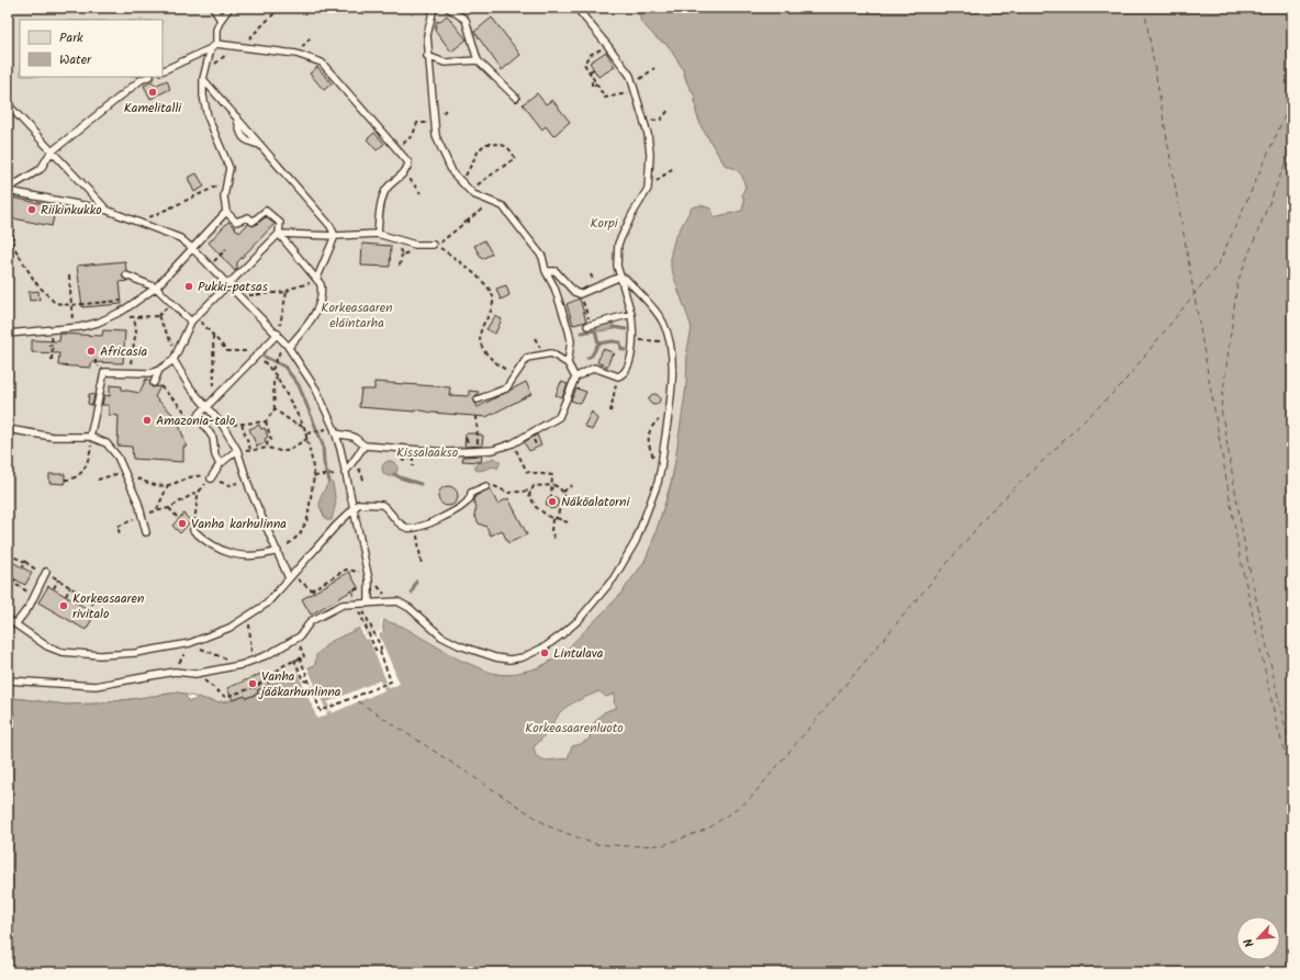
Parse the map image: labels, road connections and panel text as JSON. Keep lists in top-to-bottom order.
{
  "parks": [
    "Korpi",
    "Korkeasaaren eläintarha",
    "Kissalaakso",
    "Korkeasaarenluoto"
  ],
  "places": [
    "Kamelitalli",
    "Riikinkukko",
    "Pukki-patsas",
    "Africasia",
    "Amazonia-talo",
    "Näköalatorni",
    "Vanha karhulinna",
    "Korkeasaaren rivitalo",
    "Lintulava",
    "Vanha jääkarhunlinna"
  ],
  "legend": ["Park", "Water"],
  "north": "bottom left"
}
